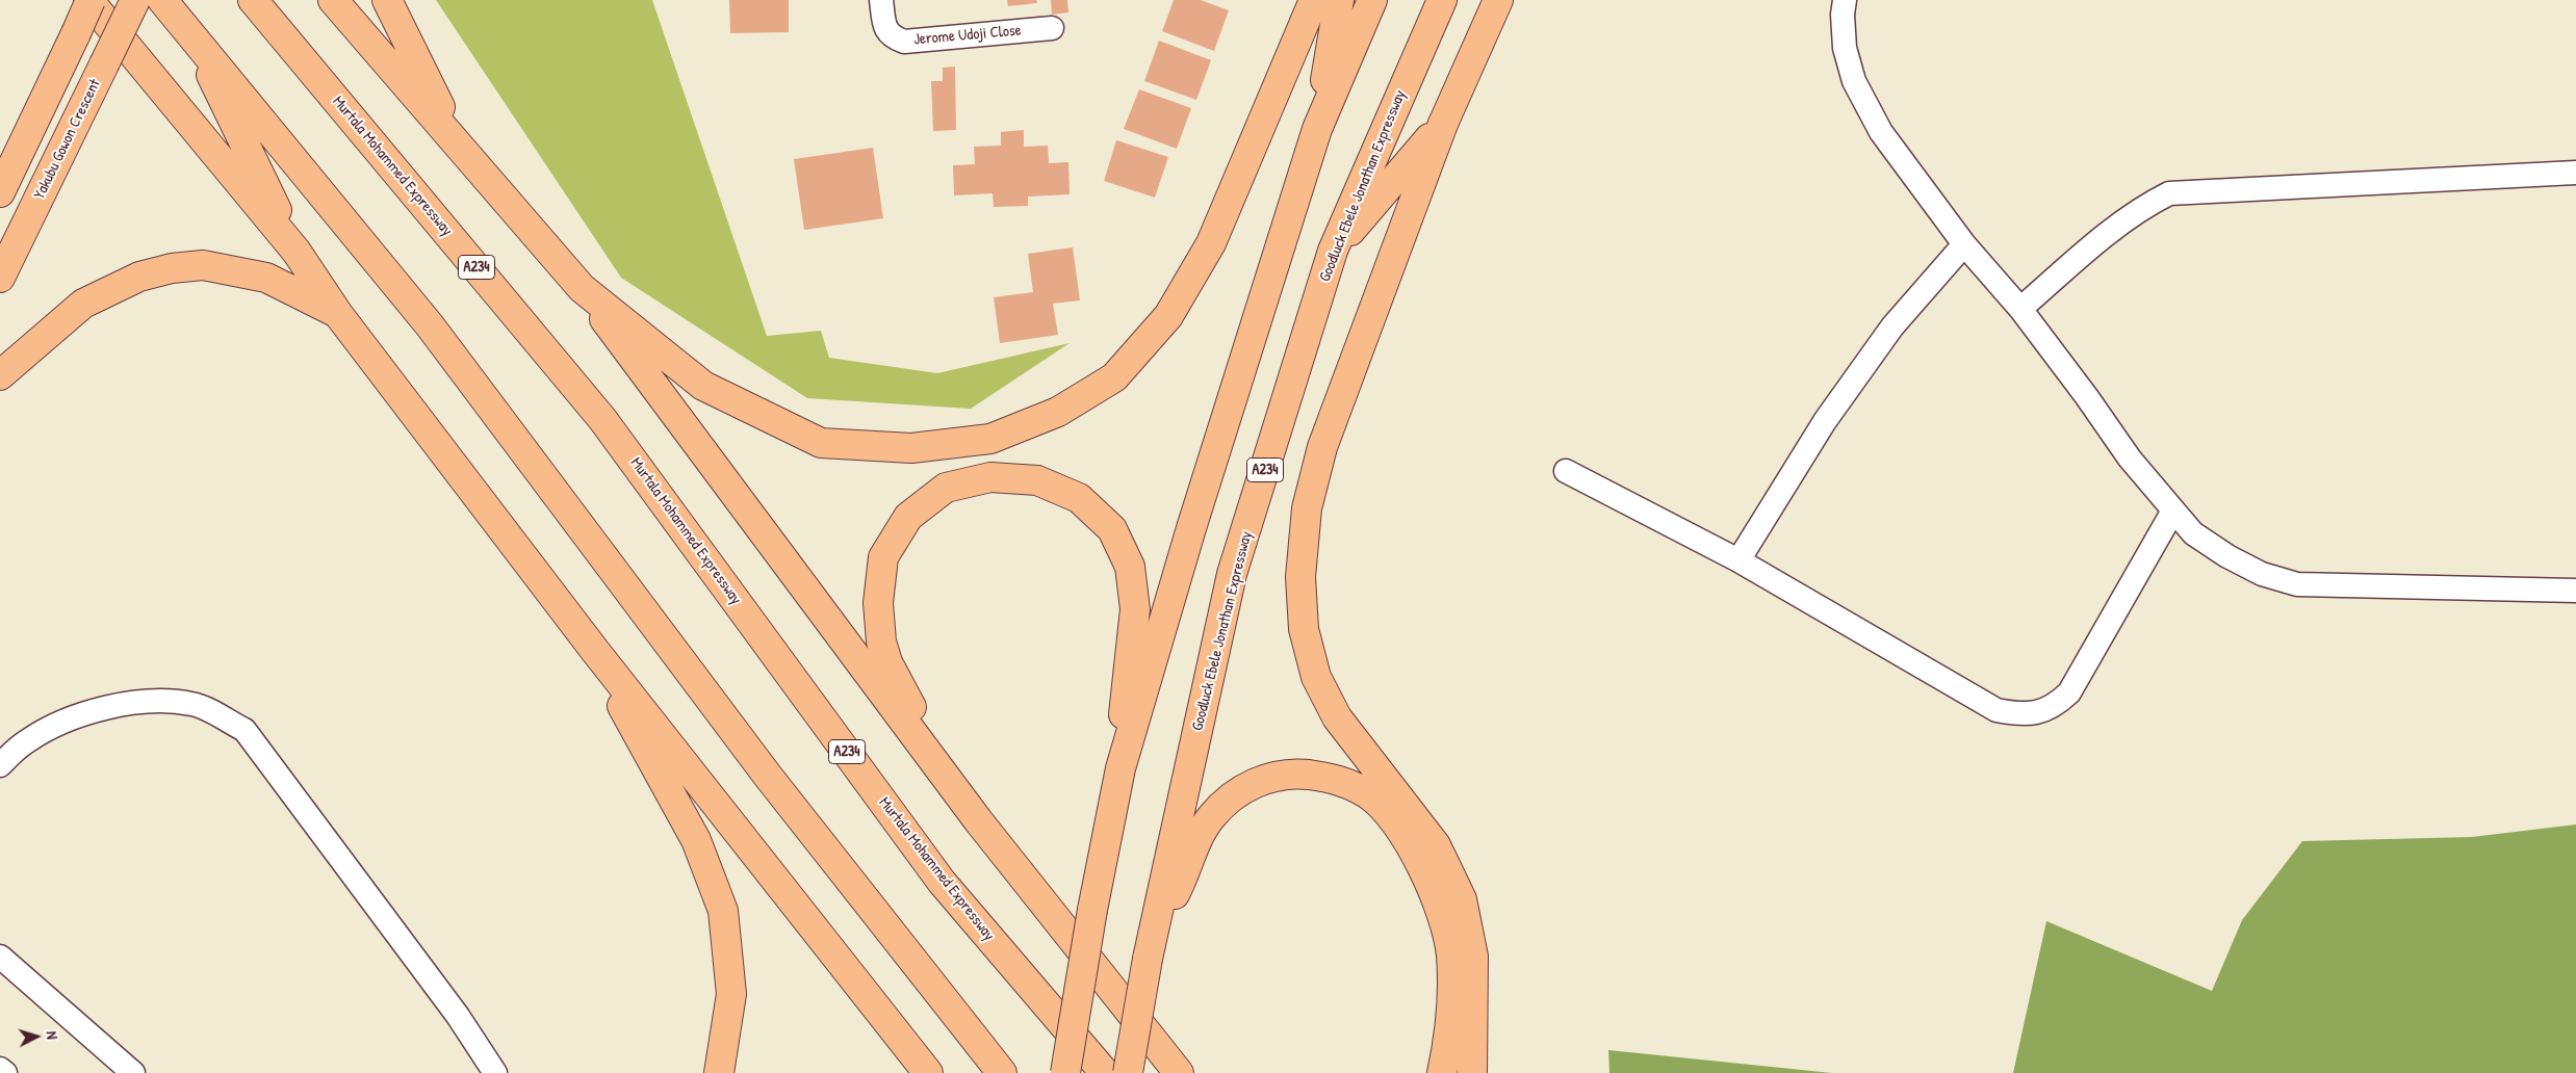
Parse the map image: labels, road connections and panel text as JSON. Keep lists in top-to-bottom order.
{
  "streets": {
    "main road": [
      "Yakubu Gowon Crescent",
      "Murtala Mohammed Expressway",
      "Goodluck Ebele Jonathan Expressway",
      "A234"
    ],
    "street": ["Jerome Udoji Close"]
  },
  "north": "right"
}
